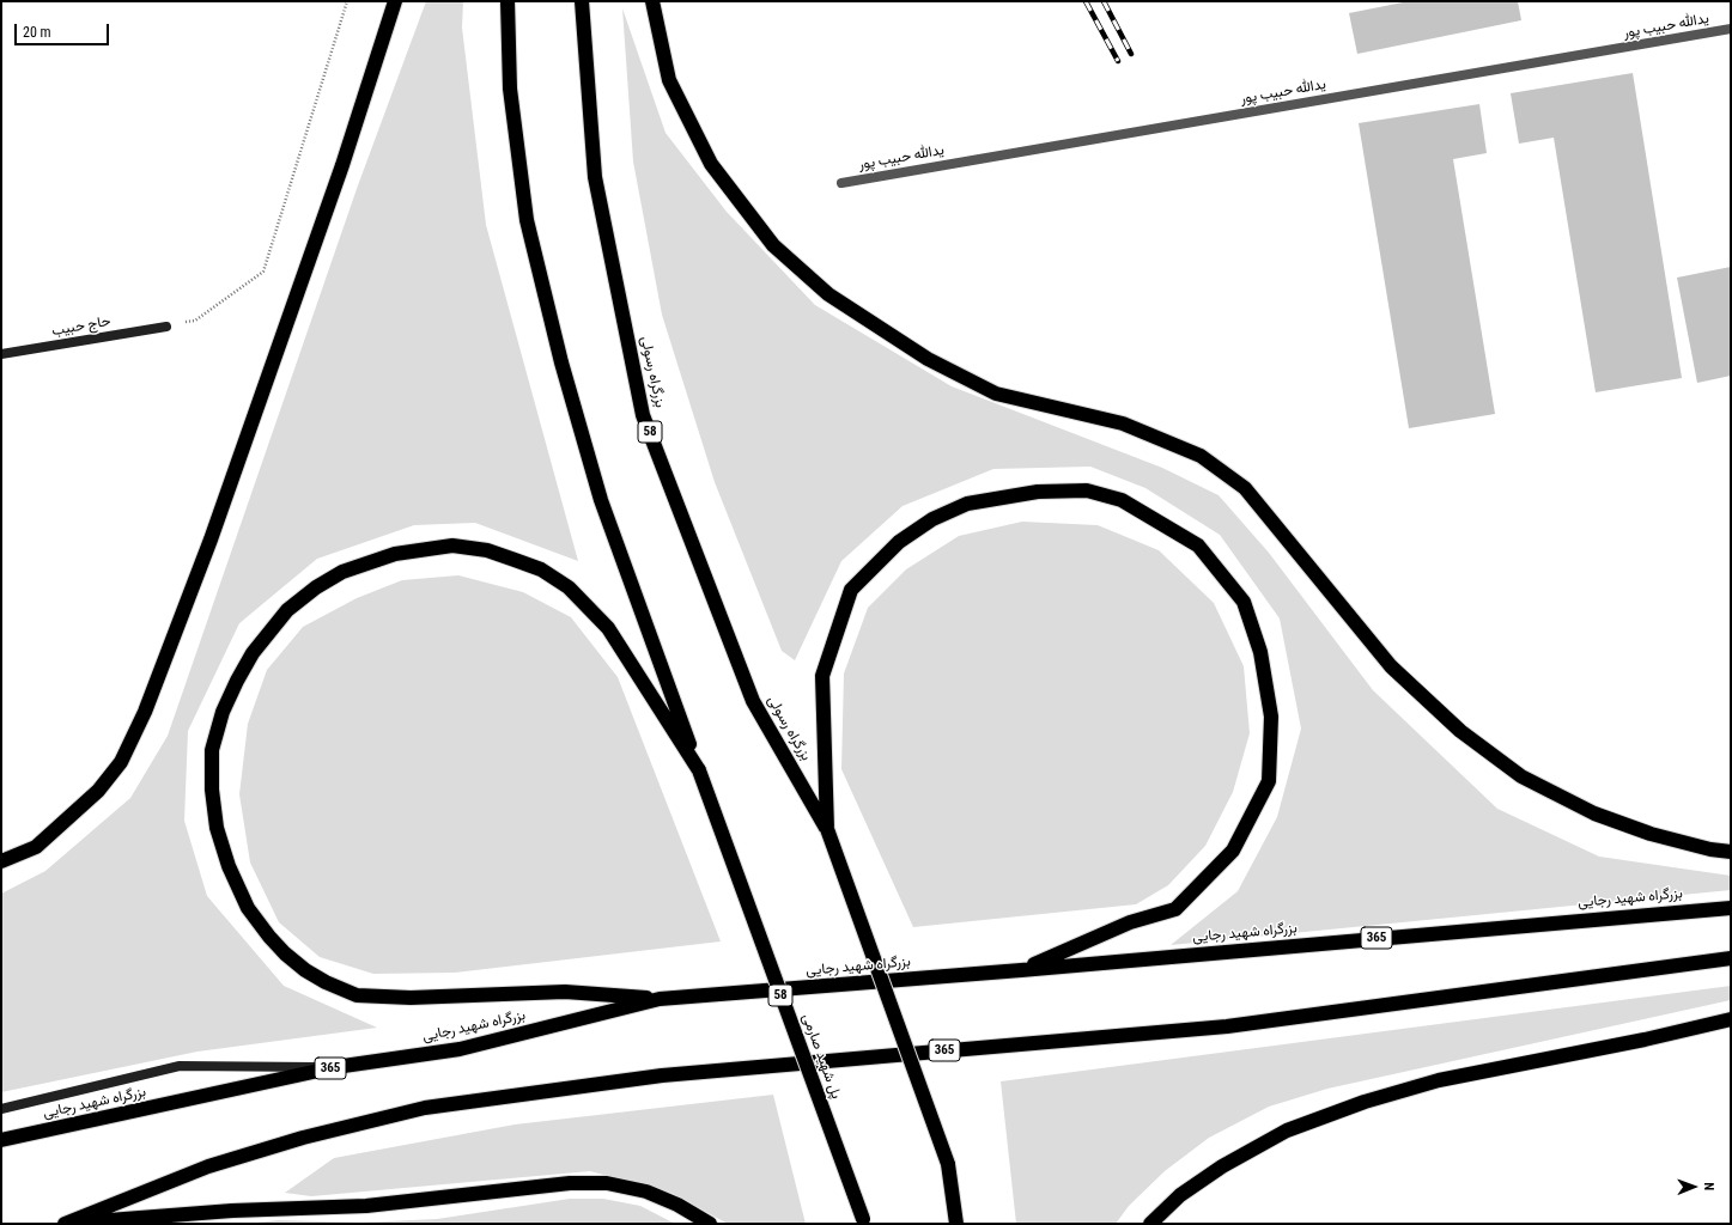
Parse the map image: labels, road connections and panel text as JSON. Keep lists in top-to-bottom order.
{
  "streets": {
    "highway": [
      "بزرگراه رسولی",
      "58",
      "بزرگراه شهید رجایی",
      "365",
      "پل شهید صارمی"
    ],
    "street": ["حاج حبیب"],
    "lane": ["یدالله حبیب پور"]
  },
  "crossings": [
    ["بزرگراه رسولی", "58"],
    ["58", "پل شهید صارمی"]
  ],
  "scale_bar": "20 m",
  "north": "right"
}
